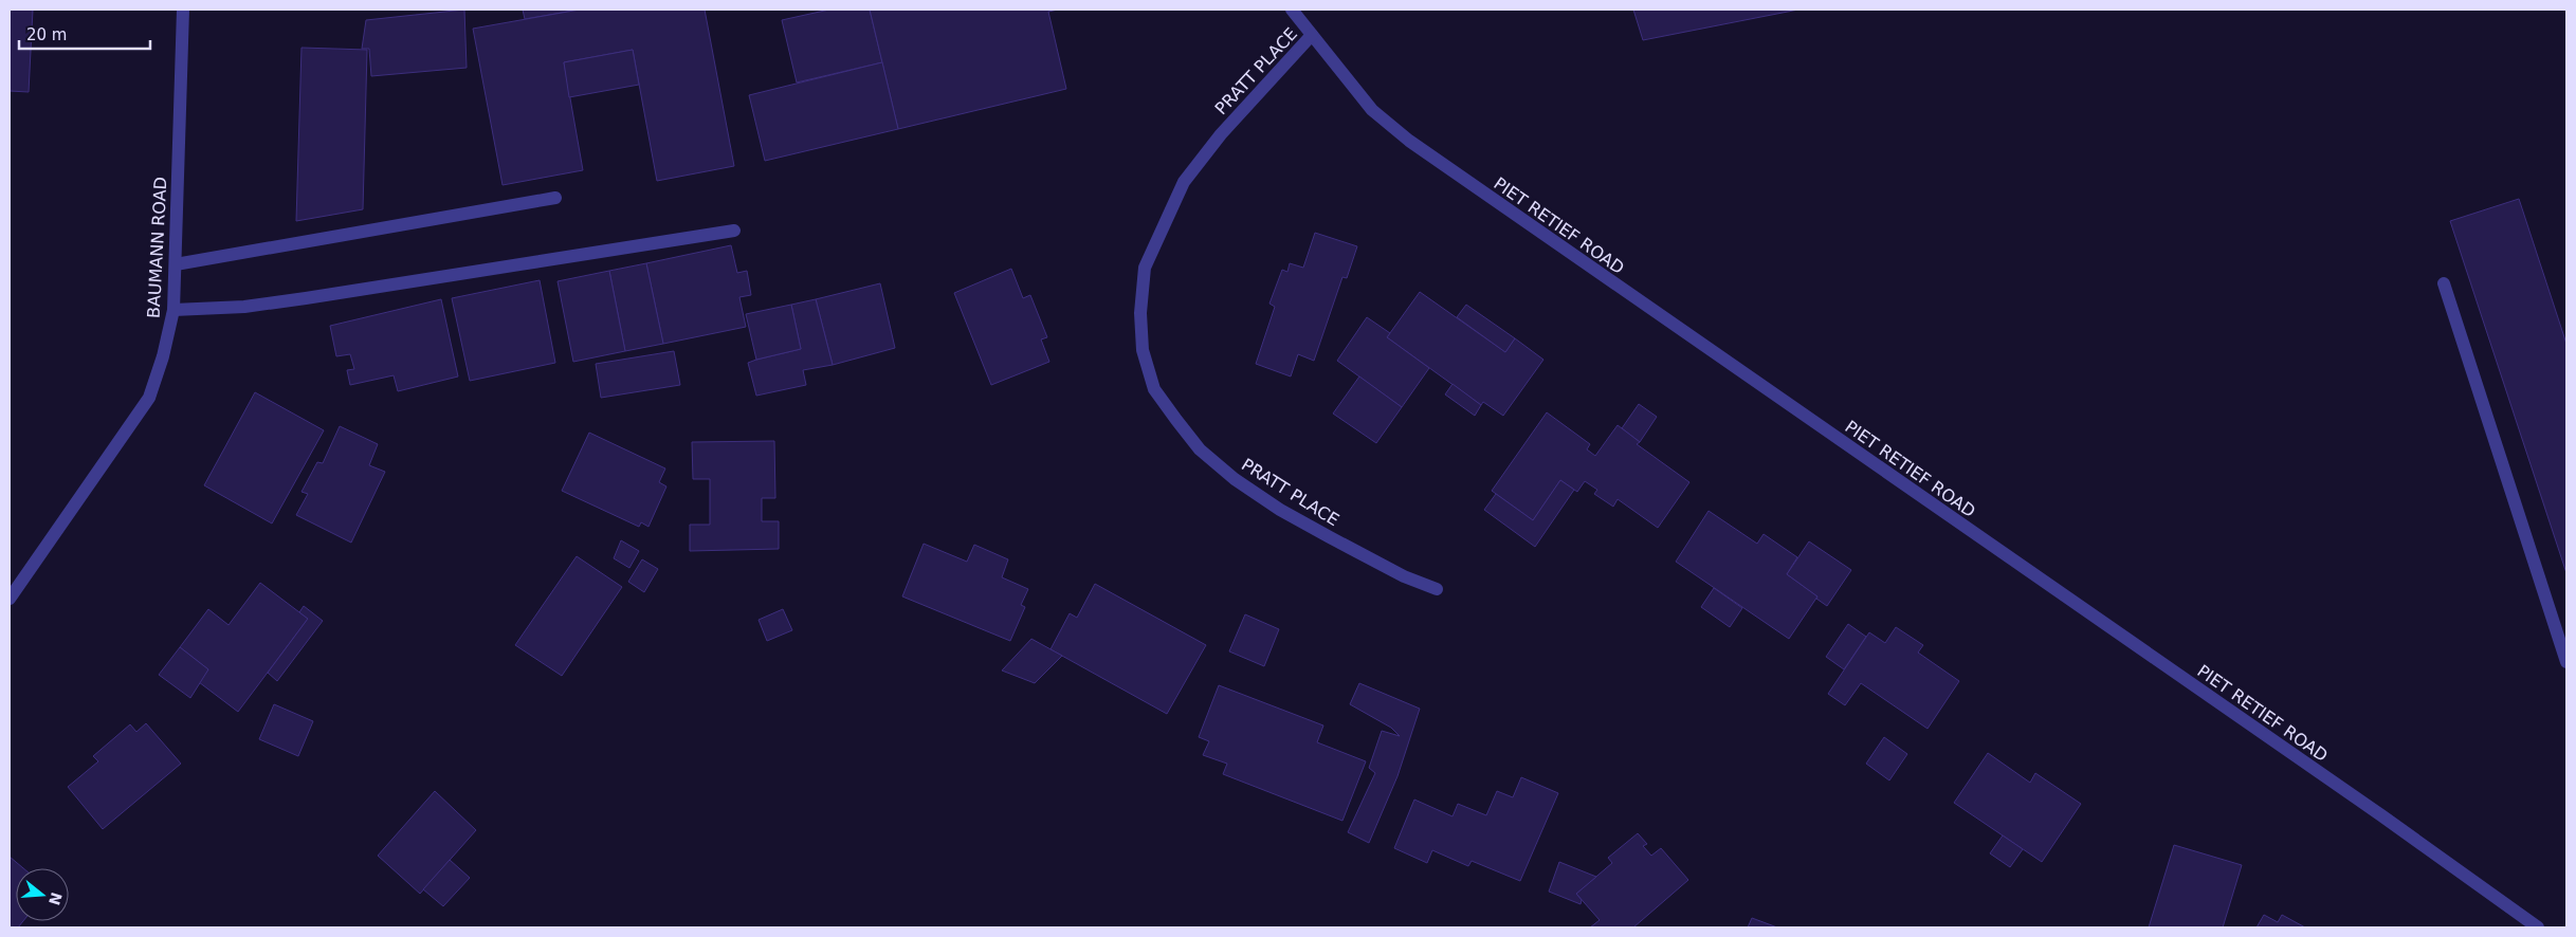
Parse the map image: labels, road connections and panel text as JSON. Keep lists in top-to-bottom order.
{
  "streets": {
    "street": ["PRATT PLACE", "PIET RETIEF ROAD", "BAUMANN ROAD"]
  },
  "crossings": [
    ["PRATT PLACE", "PIET RETIEF ROAD"]
  ],
  "scale_bar": "20 m",
  "north": "right"
}
